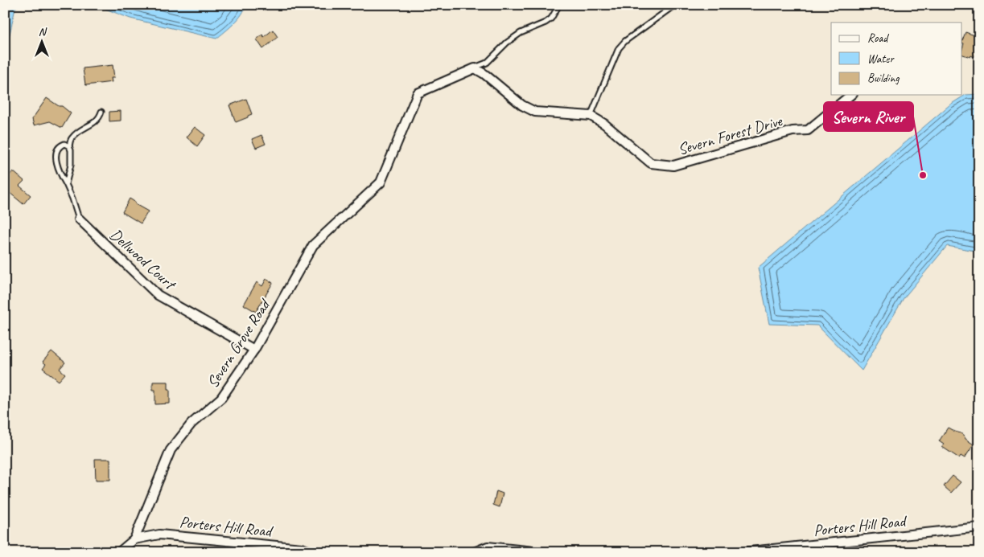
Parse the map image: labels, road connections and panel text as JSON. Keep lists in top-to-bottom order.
{
  "streets": {
    "street": [
      "Severn Forest Drive",
      "Dellwood Court",
      "Severn Grove Road",
      "Porters Hill Road"
    ]
  },
  "crossings": [
    ["Severn Forest Drive", "Severn Grove Road"],
    ["Dellwood Court", "Severn Grove Road"],
    ["Severn Grove Road", "Porters Hill Road"]
  ],
  "places": ["Severn River"],
  "legend": ["Road", "Water", "Building"],
  "north": "top"
}
